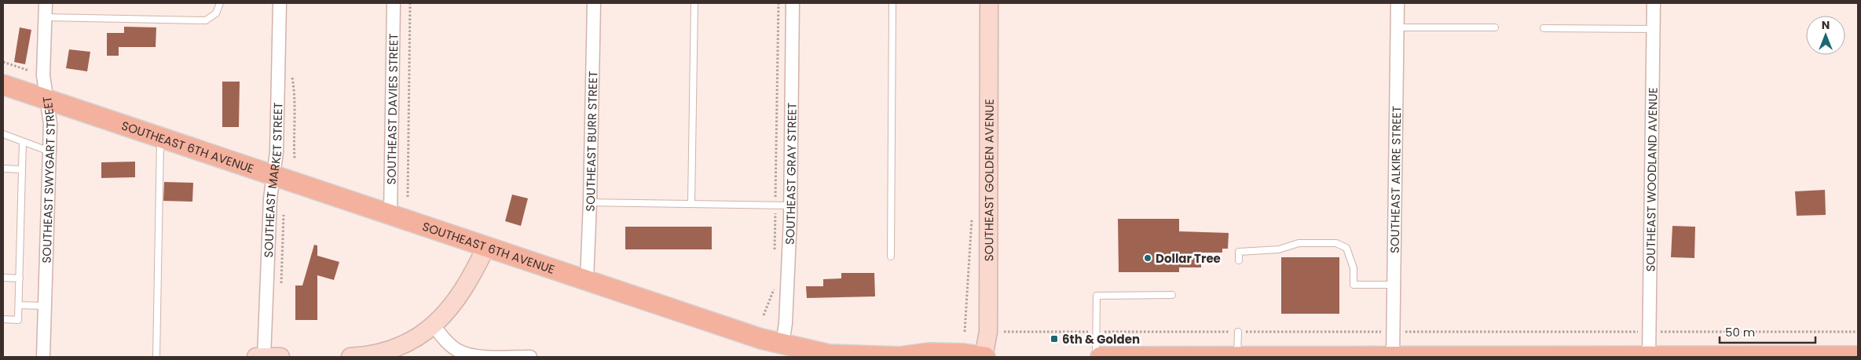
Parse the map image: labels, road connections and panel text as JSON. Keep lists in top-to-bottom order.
{
  "streets": {
    "main road": ["SOUTHEAST 6TH AVENUE"],
    "street": [
      "SOUTHEAST DAVIES STREET",
      "SOUTHEAST BURR STREET",
      "SOUTHEAST GRAY STREET",
      "SOUTHEAST SWYGART STREET",
      "SOUTHEAST MARKET STREET",
      "SOUTHEAST ALKIRE STREET",
      "SOUTHEAST WOODLAND AVENUE",
      "SOUTHEAST GOLDEN AVENUE"
    ]
  },
  "crossings": [
    ["SOUTHEAST DAVIES STREET", "SOUTHEAST 6TH AVENUE"],
    ["SOUTHEAST BURR STREET", "SOUTHEAST 6TH AVENUE"],
    ["SOUTHEAST 6TH AVENUE", "SOUTHEAST GRAY STREET"],
    ["SOUTHEAST 6TH AVENUE", "SOUTHEAST SWYGART STREET"],
    ["SOUTHEAST 6TH AVENUE", "SOUTHEAST MARKET STREET"],
    ["SOUTHEAST 6TH AVENUE", "SOUTHEAST GOLDEN AVENUE"]
  ],
  "places": {
    "other": ["Dollar Tree"],
    "transit": ["6th & Golden"]
  },
  "scale_bar": "50 m",
  "north": "top"
}
